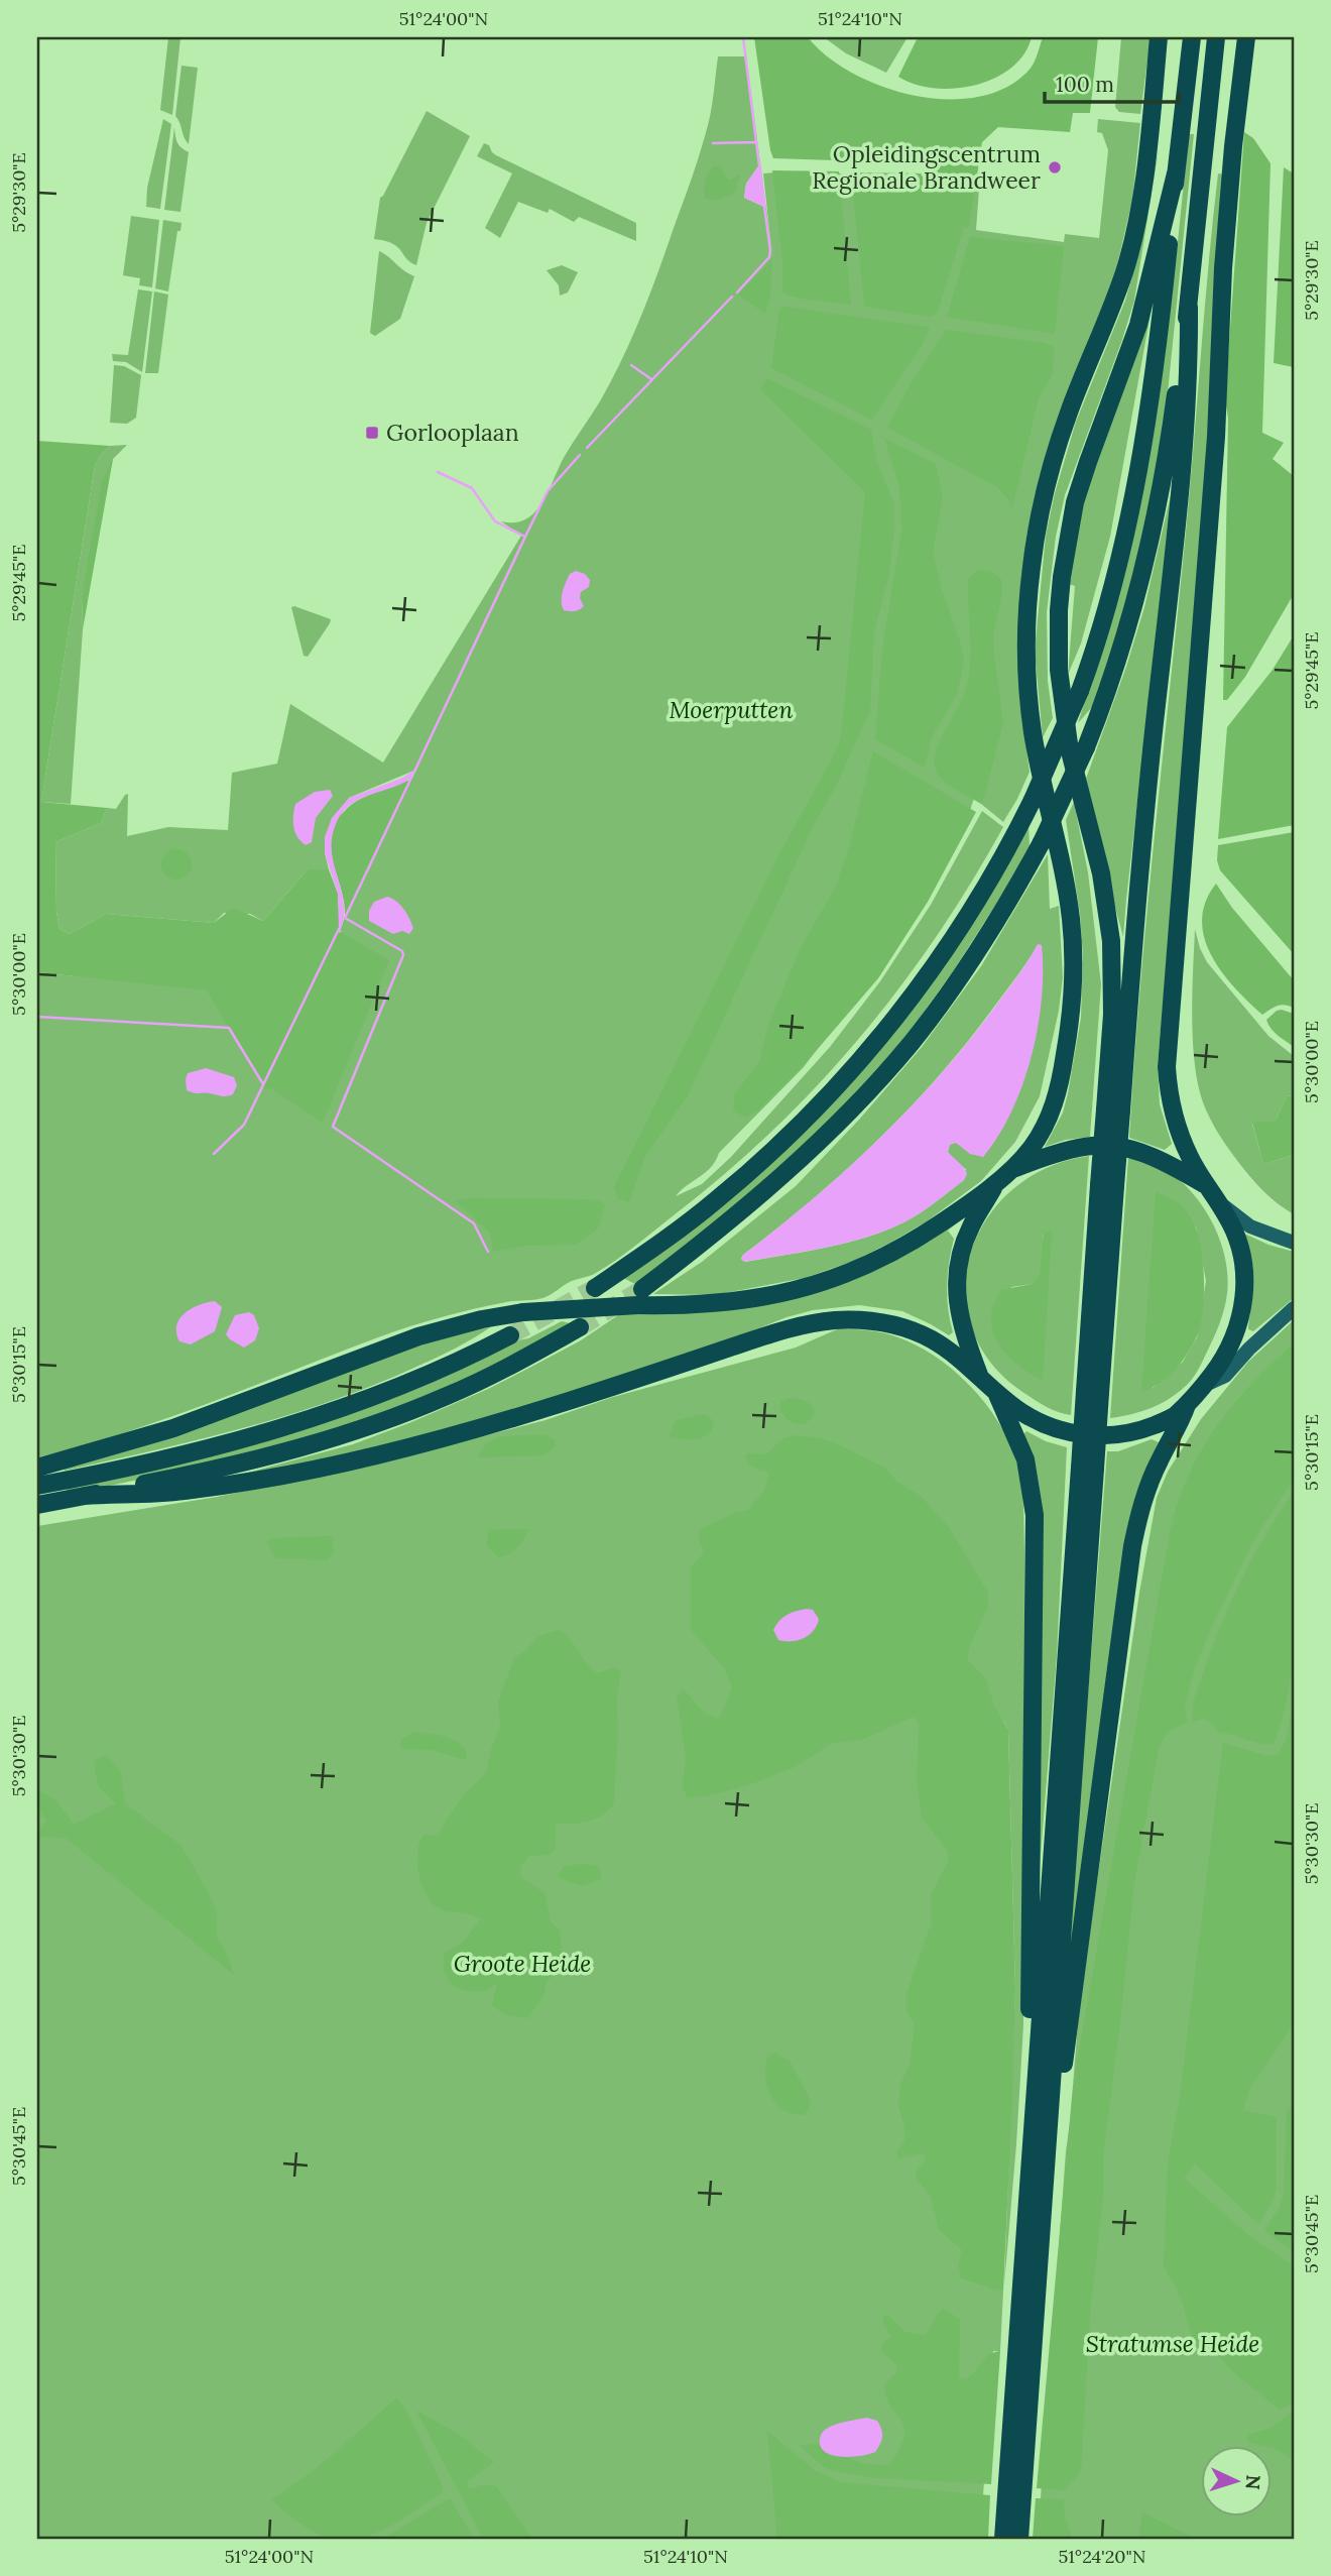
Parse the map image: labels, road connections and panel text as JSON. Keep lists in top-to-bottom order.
{
  "parks": ["Moerputten", "Groote Heide", "Stratumse Heide"],
  "places": {
    "other": ["Opleidingscentrum Regionale Brandweer"],
    "transit": ["Gorlooplaan"]
  },
  "scale_bar": "100 m",
  "north": "right",
  "coordinates": [
    "51°24'00\"N",
    "51°24'10\"N",
    "5°29'30\"E",
    "5°29'45\"E",
    "5°30'00\"E",
    "5°30'15\"E",
    "5°30'30\"E",
    "5°30'45\"E",
    "51°24'20\"N"
  ]
}
